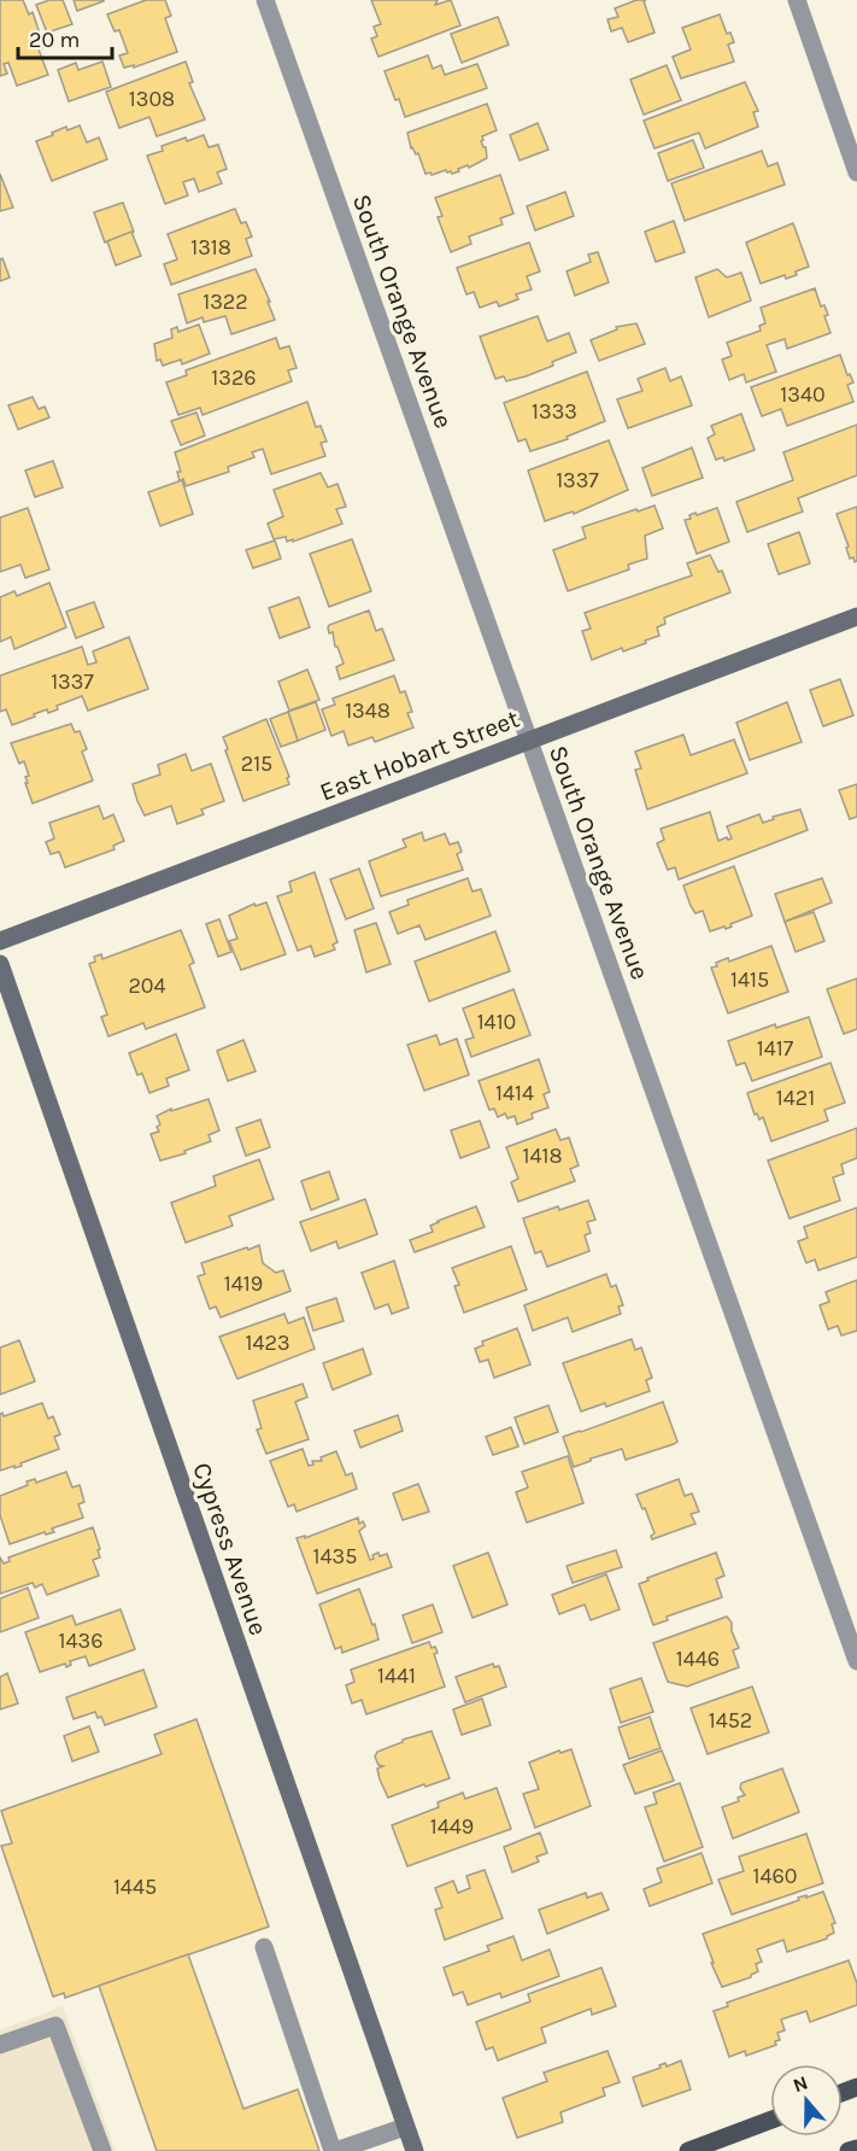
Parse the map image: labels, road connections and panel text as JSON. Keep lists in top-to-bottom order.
{
  "streets": {
    "street": ["South Orange Avenue", "East Hobart Street", "Cypress Avenue"]
  },
  "crossings": [
    ["South Orange Avenue", "East Hobart Street"]
  ],
  "house_numbers": [
    "1308",
    "1318",
    "1322",
    "1326",
    "1340",
    "1333",
    "1337",
    "1337",
    "1348",
    "215",
    "1415",
    "204",
    "1410",
    "1417",
    "1414",
    "1421",
    "1418",
    "1419",
    "1423",
    "1435",
    "1436",
    "1446",
    "1441",
    "1452",
    "1449",
    "1460",
    "1445"
  ],
  "scale_bar": "20 m",
  "north": "top"
}
